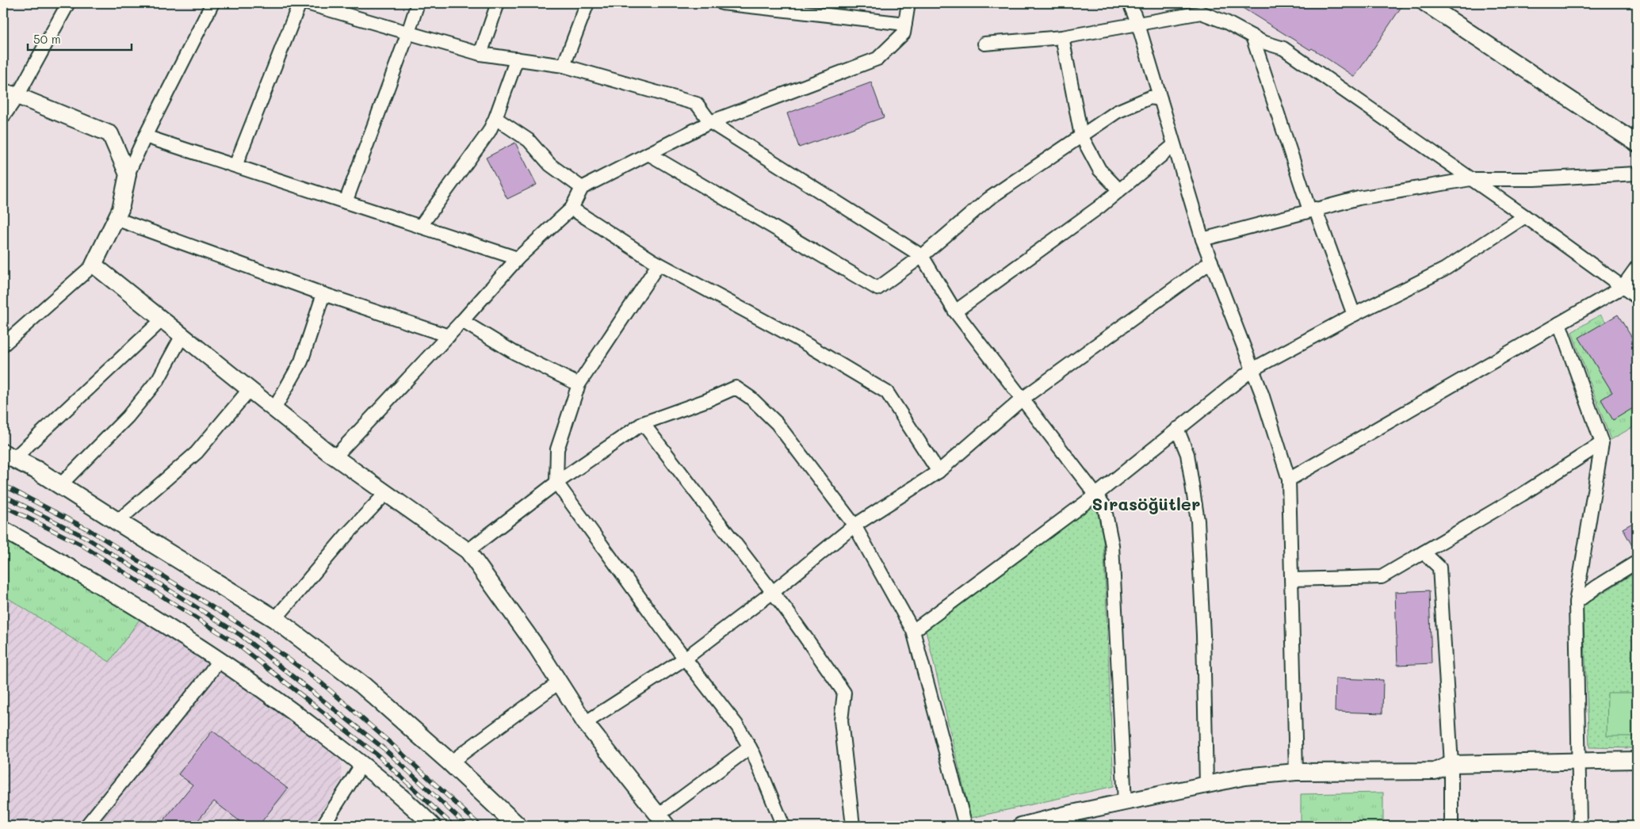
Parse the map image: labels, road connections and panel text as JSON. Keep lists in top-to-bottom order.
{
  "districts": ["Sırasöğütler"],
  "scale_bar": "50 m"
}
